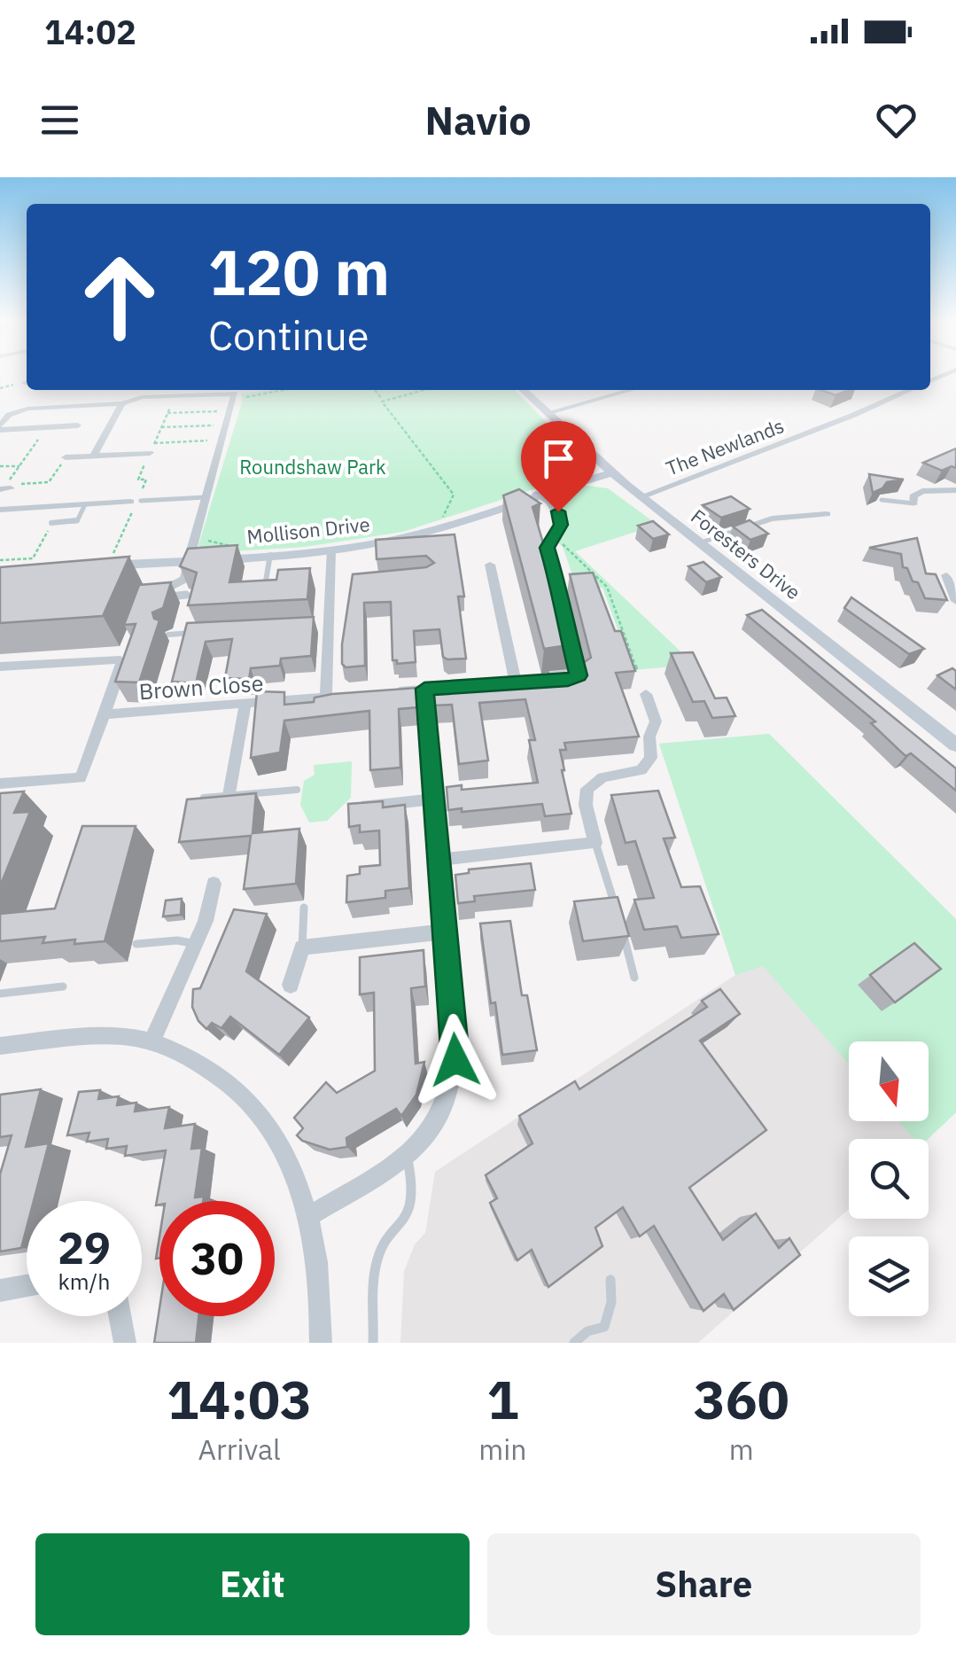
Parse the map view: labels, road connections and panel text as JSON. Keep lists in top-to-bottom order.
{
  "streets": {
    "main road": ["Mollison Drive", "Foresters Drive"],
    "street": ["The Newlands", "Brown Close"]
  },
  "crossings": [
    ["The Newlands", "Foresters Drive"],
    ["Mollison Drive", "Foresters Drive"]
  ],
  "parks": ["Roundshaw Park"],
  "north": "bottom",
  "page": {
    "status": "14:02",
    "header": "Navio",
    "turn": ["120 m", "Continue"],
    "speed": "29 km/h",
    "limit": "30",
    "eta": [
      "14:03",
      "Arrival",
      "1",
      "min",
      "360",
      "m"
    ],
    "buttons": ["Exit", "Share"]
  }
}
